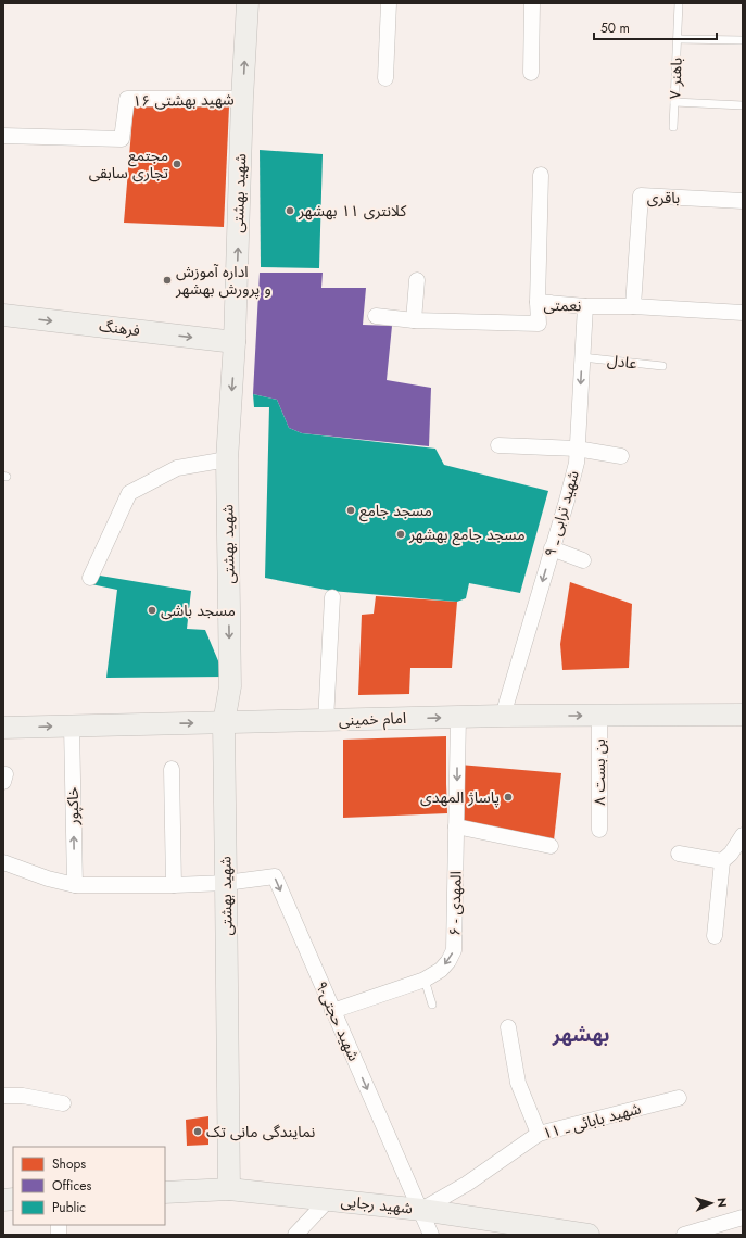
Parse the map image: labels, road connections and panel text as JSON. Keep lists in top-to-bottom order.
{
  "streets": {
    "street": [
      "شهید بهشتی ۱۶",
      "شهید بهشتی",
      "باقری",
      "نعمتی",
      "فرهنگ",
      "شهید ترابی ـ ۹",
      "امام خمینی",
      "بن بست ۸",
      "خاکپور",
      "المهدی - ۶",
      "شهید حجتی-۹",
      "شهید بابائی ـ ۱۱",
      "شهید رجایی"
    ],
    "lane": ["باهنر ۷", "عادل"]
  },
  "crossings": [
    ["شهید بهشتی ۱۶", "شهید بهشتی"],
    ["شهید بهشتی", "فرهنگ"],
    ["شهید بهشتی", "امام خمینی"],
    ["شهید بهشتی", "شهید حجتی-۹"],
    ["شهید بهشتی", "شهید رجایی"],
    ["باقری", "نعمتی"],
    ["نعمتی", "شهید ترابی ـ ۹"],
    ["عادل", "شهید ترابی ـ ۹"],
    ["شهید ترابی ـ ۹", "امام خمینی"],
    ["امام خمینی", "بن بست ۸"],
    ["امام خمینی", "خاکپور"],
    ["امام خمینی", "المهدی - ۶"],
    ["المهدی - ۶", "شهید حجتی-۹"],
    ["شهید حجتی-۹", "شهید بابائی ـ ۱۱"],
    ["شهید حجتی-۹", "شهید رجایی"],
    ["شهید بابائی ـ ۱۱", "شهید رجایی"]
  ],
  "one_way": [
    "فرهنگ",
    "شهید ترابی ـ ۹",
    "المهدی - ۶",
    "شهید حجتی-۹"
  ],
  "districts": ["بهشهر"],
  "places": [
    "مجتمع تجاری سابقی",
    "کلانتری ۱۱ بهشهر",
    "اداره آموزش و پرورش بهشهر",
    "مسجد جامع",
    "مسجد جامع بهشهر",
    "مسجد باشی",
    "پاساژ المهدی",
    "نمایندگی مانی تک"
  ],
  "legend": ["Shops", "Offices", "Public"],
  "scale_bar": "50 m",
  "north": "right"
}
